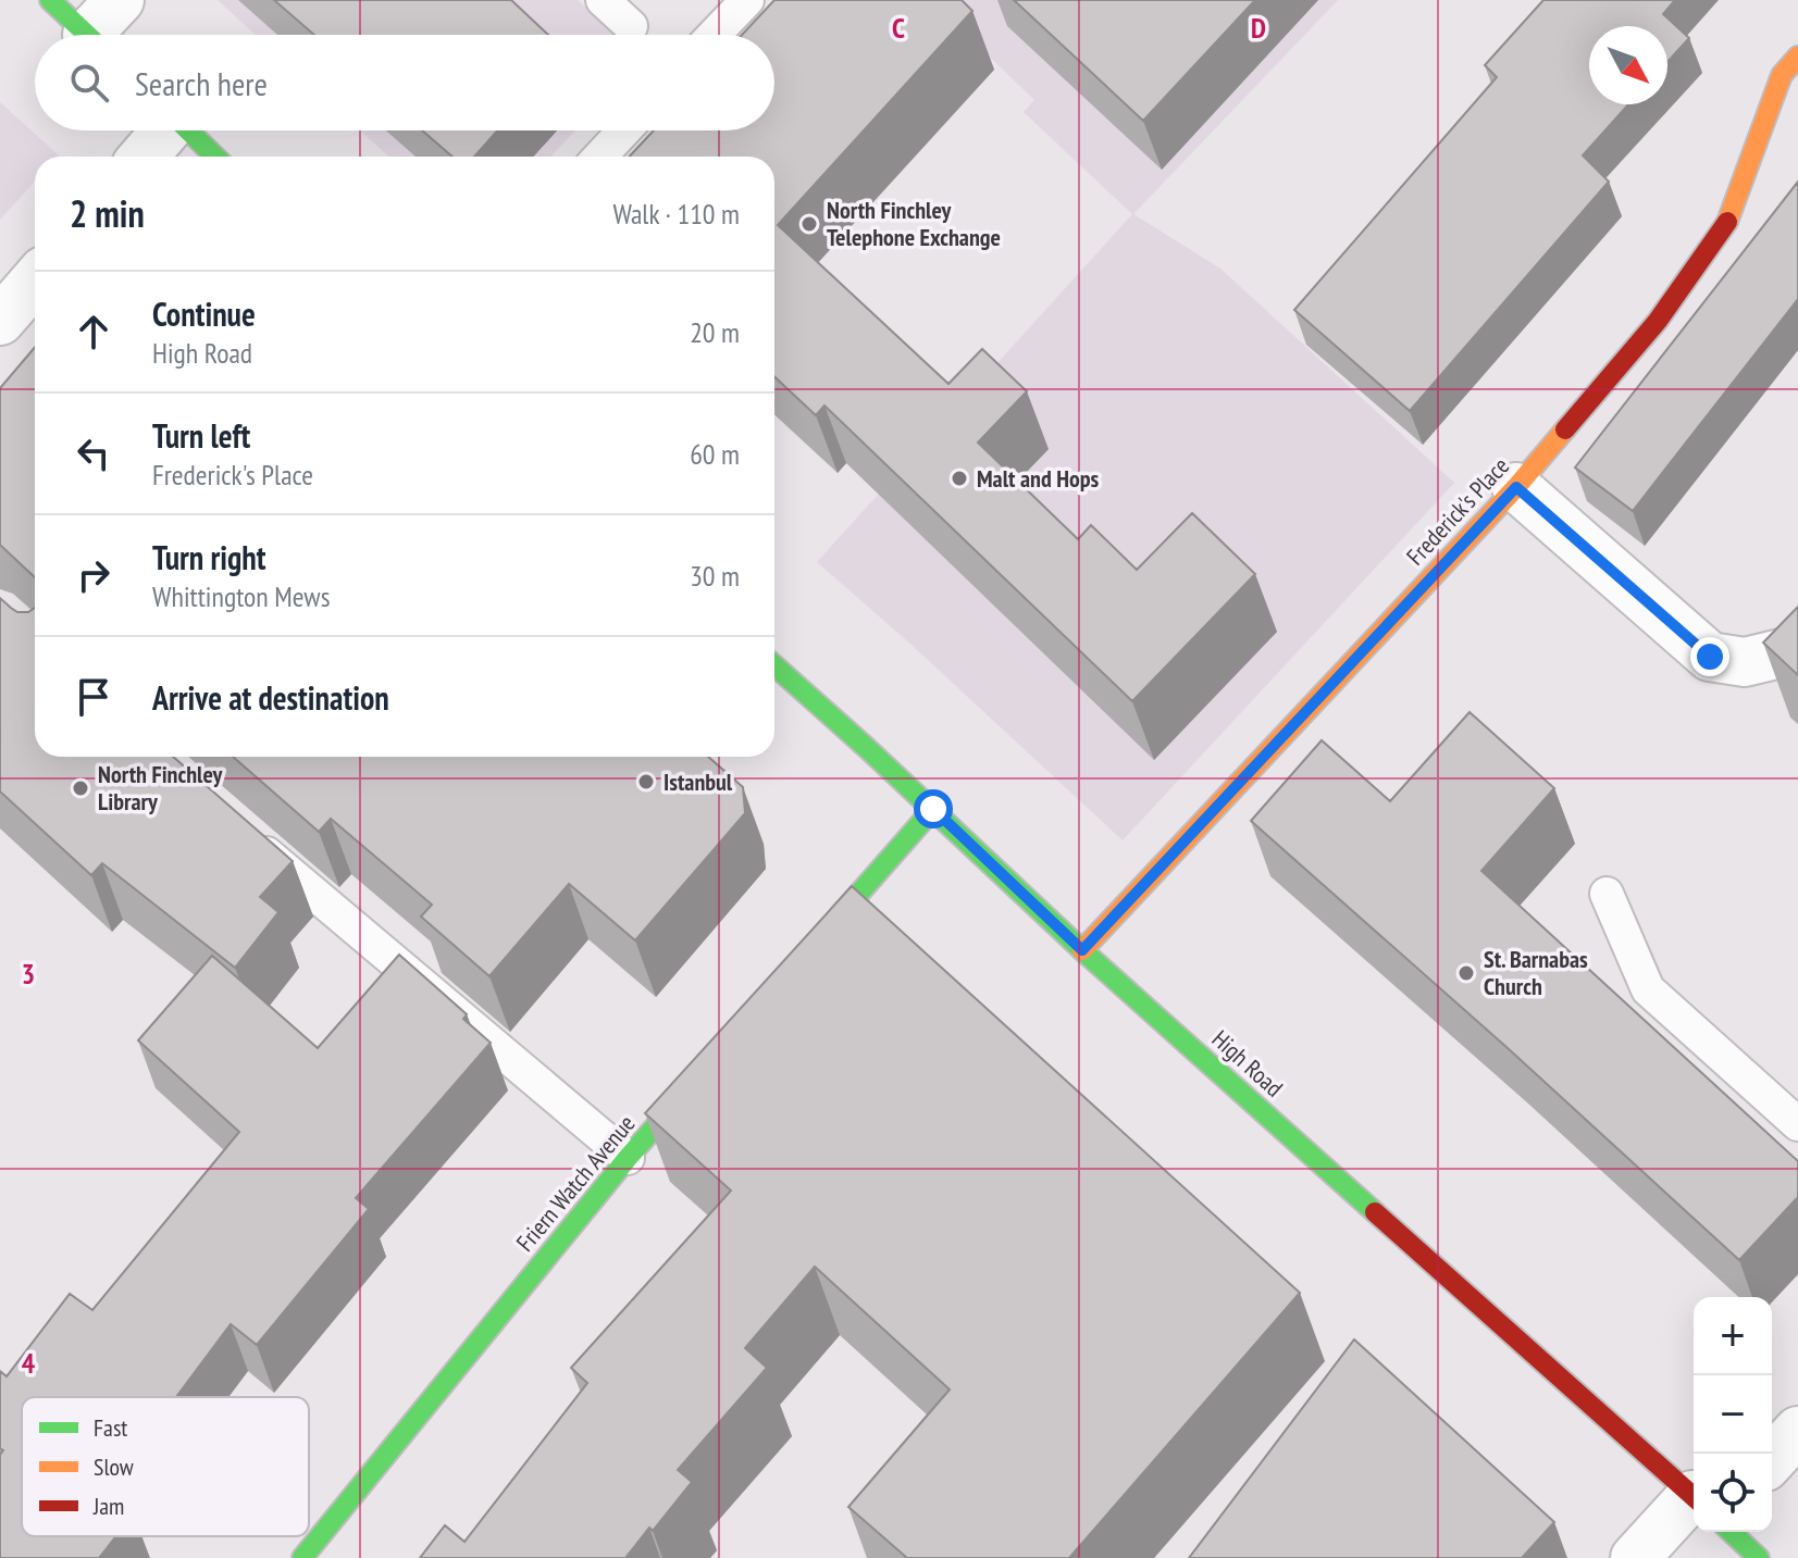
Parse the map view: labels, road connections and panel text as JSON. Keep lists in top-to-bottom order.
{
  "streets": {
    "street": ["Frederick's Place", "High Road", "Friern Watch Avenue"]
  },
  "crossings": [
    ["Frederick's Place", "High Road"]
  ],
  "places": [
    "North Finchley Telephone Exchange",
    "Malt and Hops",
    "Istanbul",
    "North Finchley Library",
    "St. Barnabas Church"
  ],
  "legend": ["Fast", "Slow", "Jam"],
  "north": "bottom right",
  "page": {
    "search": "Search here",
    "heading": ["2 min", "Walk · 110 m"],
    "list": [
      ["Continue", "High Road", "20 m"],
      ["Turn left", "Frederick's Place", "60 m"],
      ["Turn right", "Whittington Mews", "30 m"],
      "Arrive at destination"
    ],
    "map_buttons": ["+", "−"]
  },
  "grid": {
    "columns": ["C", "D"],
    "rows": ["3", "4"]
  }
}
